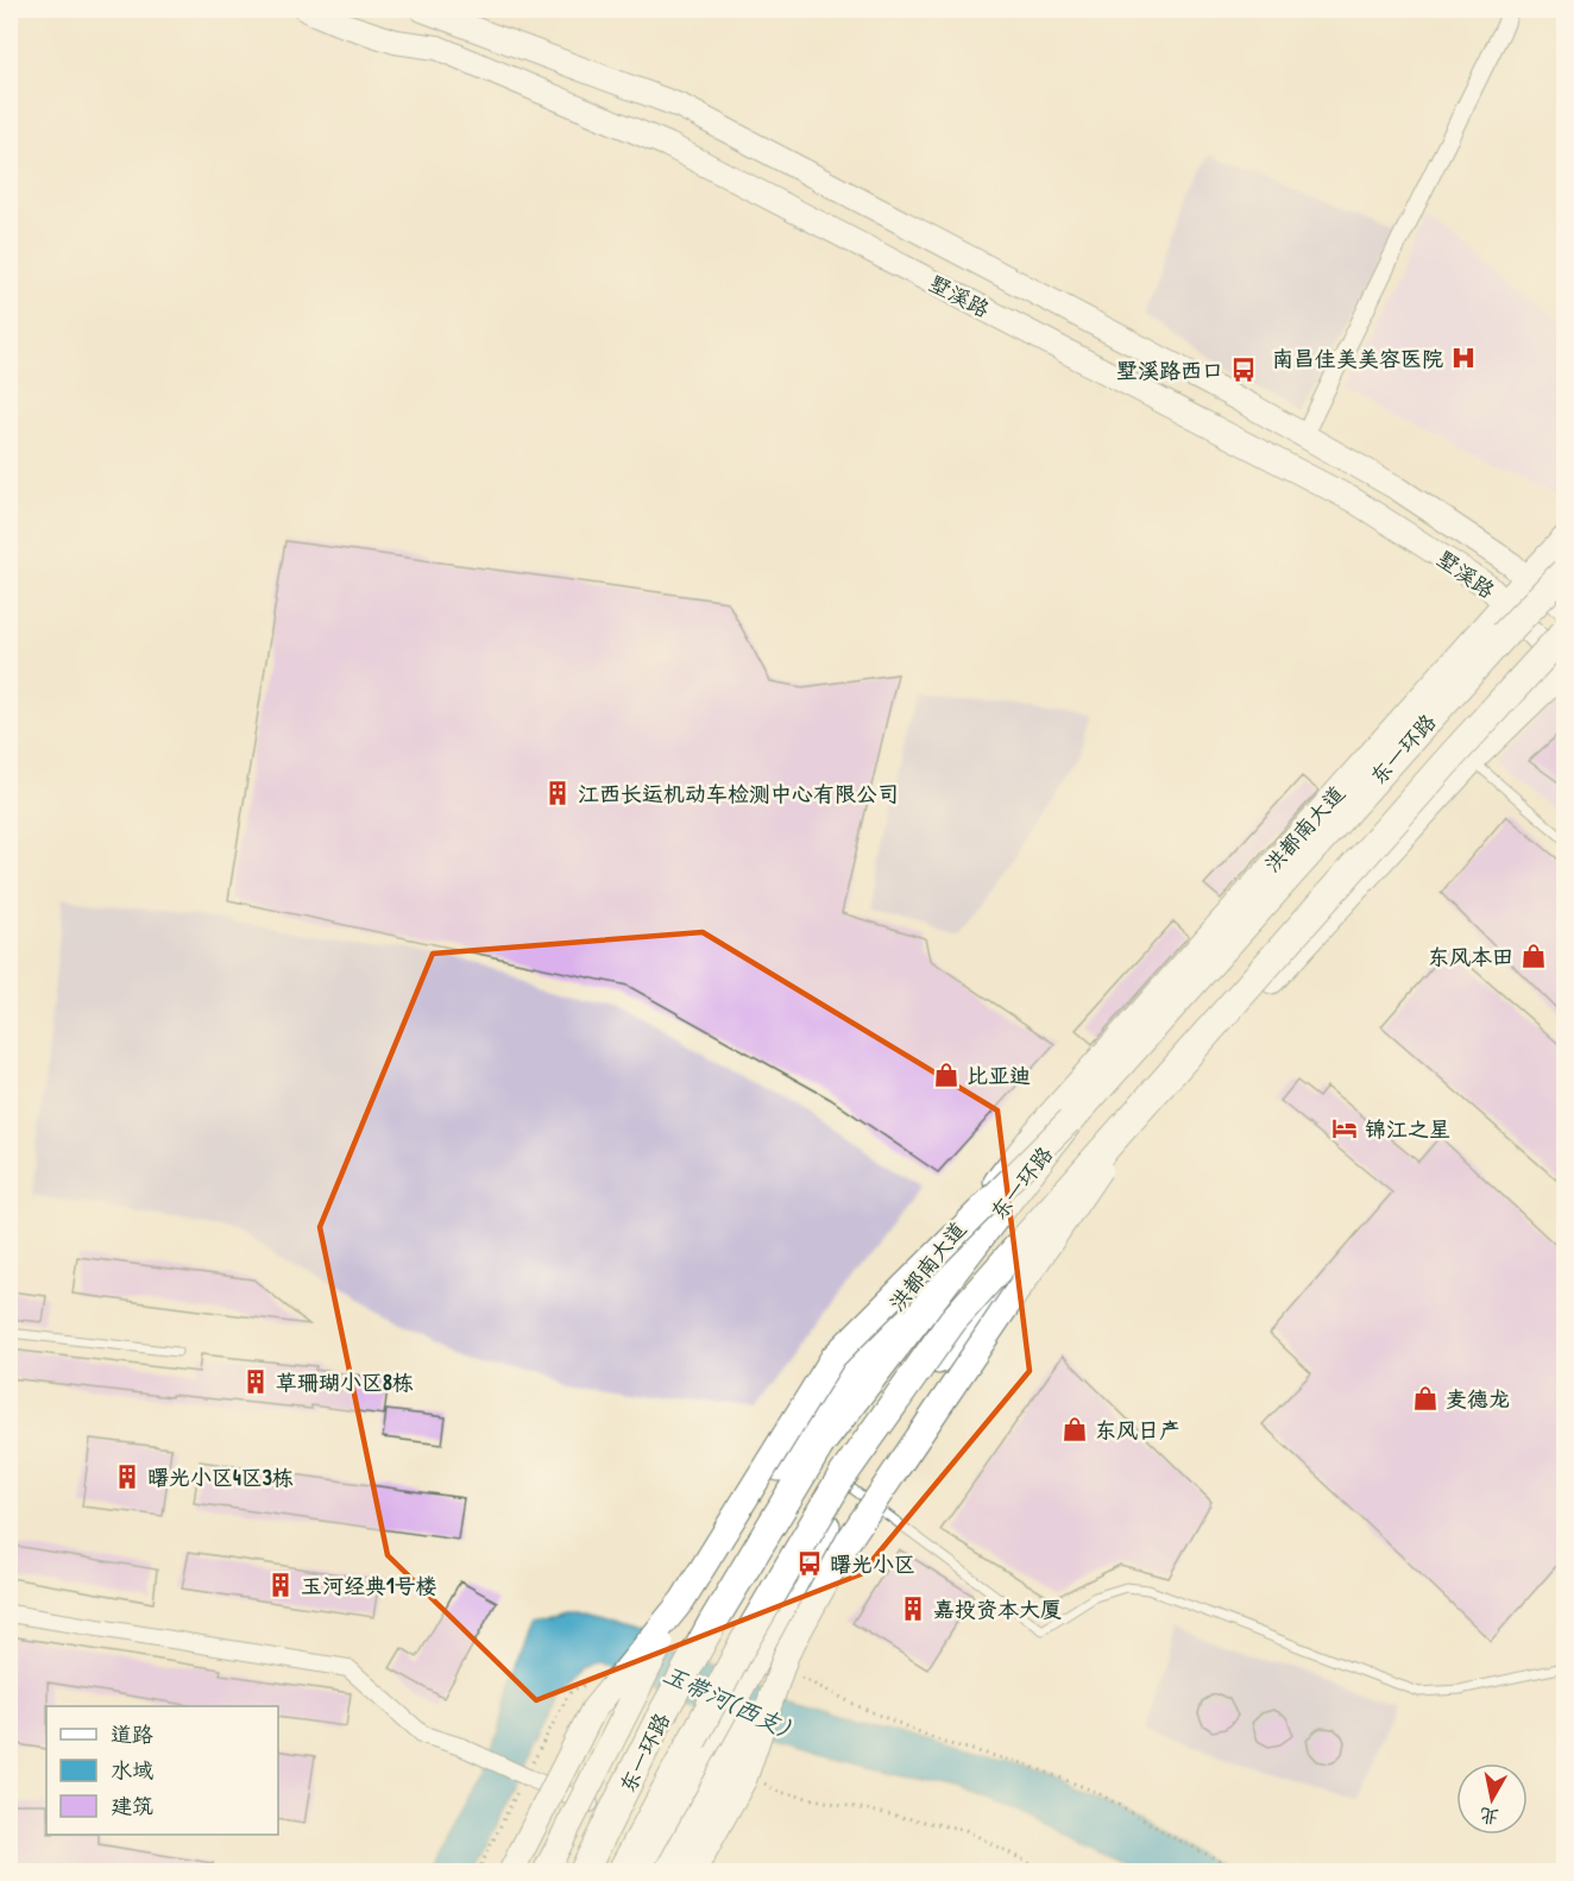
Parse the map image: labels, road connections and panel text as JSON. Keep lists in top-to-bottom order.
{
  "streets": {
    "highway": ["东一环路"],
    "main road": ["洪都南大道"],
    "street": ["墅溪路"]
  },
  "crossings": [
    ["墅溪路", "洪都南大道"]
  ],
  "water": ["玉带河(西支)"],
  "places": {
    "hospital": ["南昌佳美美容医院"],
    "bus stop": ["墅溪路西口", "曙光小区"],
    "building": [
      "江西长运机动车检测中心有限公司",
      "草珊瑚小区8栋",
      "曙光小区4区3栋",
      "玉河经典1号楼",
      "嘉投资本大厦"
    ],
    "shop": [
      "东风本田",
      "比亚迪",
      "麦德龙",
      "东风日产"
    ],
    "hotel": ["锦江之星"]
  },
  "legend": ["道路", "水域", "建筑"],
  "north": "bottom"
}
